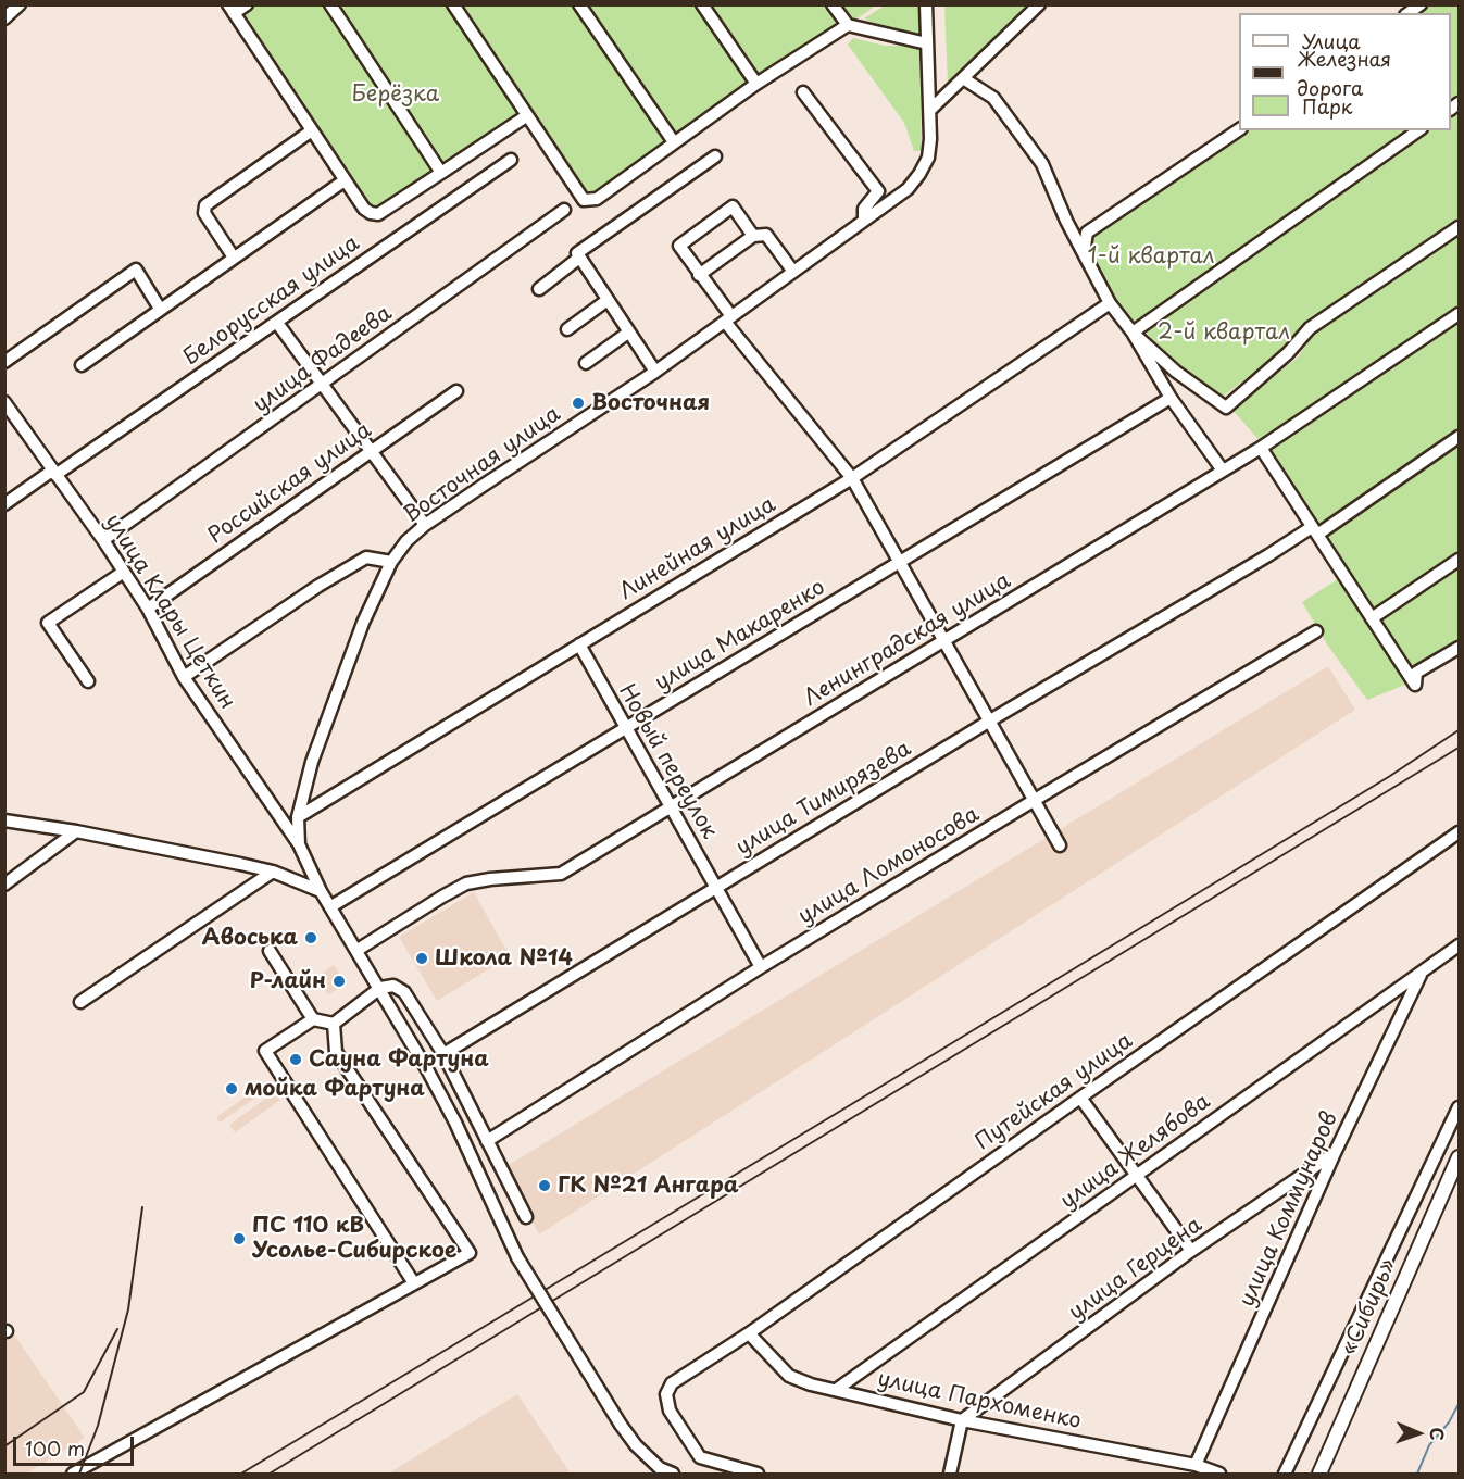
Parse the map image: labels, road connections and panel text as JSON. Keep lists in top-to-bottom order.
{
  "streets": {
    "main road": ["«Сибирь»"],
    "street": [
      "Белорусская улица",
      "улица Фадеева",
      "Восточная улица",
      "Российская улица",
      "Линейная улица",
      "улица Клары Цеткин",
      "улица Макаренко",
      "Ленинградская улица",
      "Новый переулок",
      "улица Тимирязева",
      "улица Ломоносова",
      "Путейская улица",
      "улица Желябова",
      "улица Коммунаров",
      "улица Герцена",
      "улица Пархоменко"
    ]
  },
  "crossings": [
    ["Белорусская улица", "улица Клары Цеткин"],
    ["улица Фадеева", "улица Клары Цеткин"],
    ["Восточная улица", "Линейная улица"],
    ["Восточная улица", "улица Клары Цеткин"],
    ["Российская улица", "улица Клары Цеткин"],
    ["Линейная улица", "Новый переулок"],
    ["улица Макаренко", "Новый переулок"],
    ["Ленинградская улица", "Новый переулок"],
    ["Новый переулок", "улица Тимирязева"],
    ["Новый переулок", "улица Ломоносова"],
    ["Путейская улица", "улица Пархоменко"],
    ["улица Желябова", "улица Коммунаров"],
    ["улица Желябова", "улица Пархоменко"],
    ["улица Коммунаров", "улица Герцена"],
    ["улица Коммунаров", "улица Пархоменко"],
    ["улица Герцена", "улица Пархоменко"]
  ],
  "parks": ["Берёзка", "1-й квартал", "2-й квартал"],
  "places": [
    "Восточная",
    "Авоська",
    "Школа №14",
    "Р-лайн",
    "Сауна Фартуна",
    "мойка Фартуна",
    "ГК №21 Ангара",
    "ПС 110 кВ Усолье-Сибирское"
  ],
  "legend": ["Улица", "Железная дорога", "Парк"],
  "scale_bar": "100 m",
  "north": "right"
}
